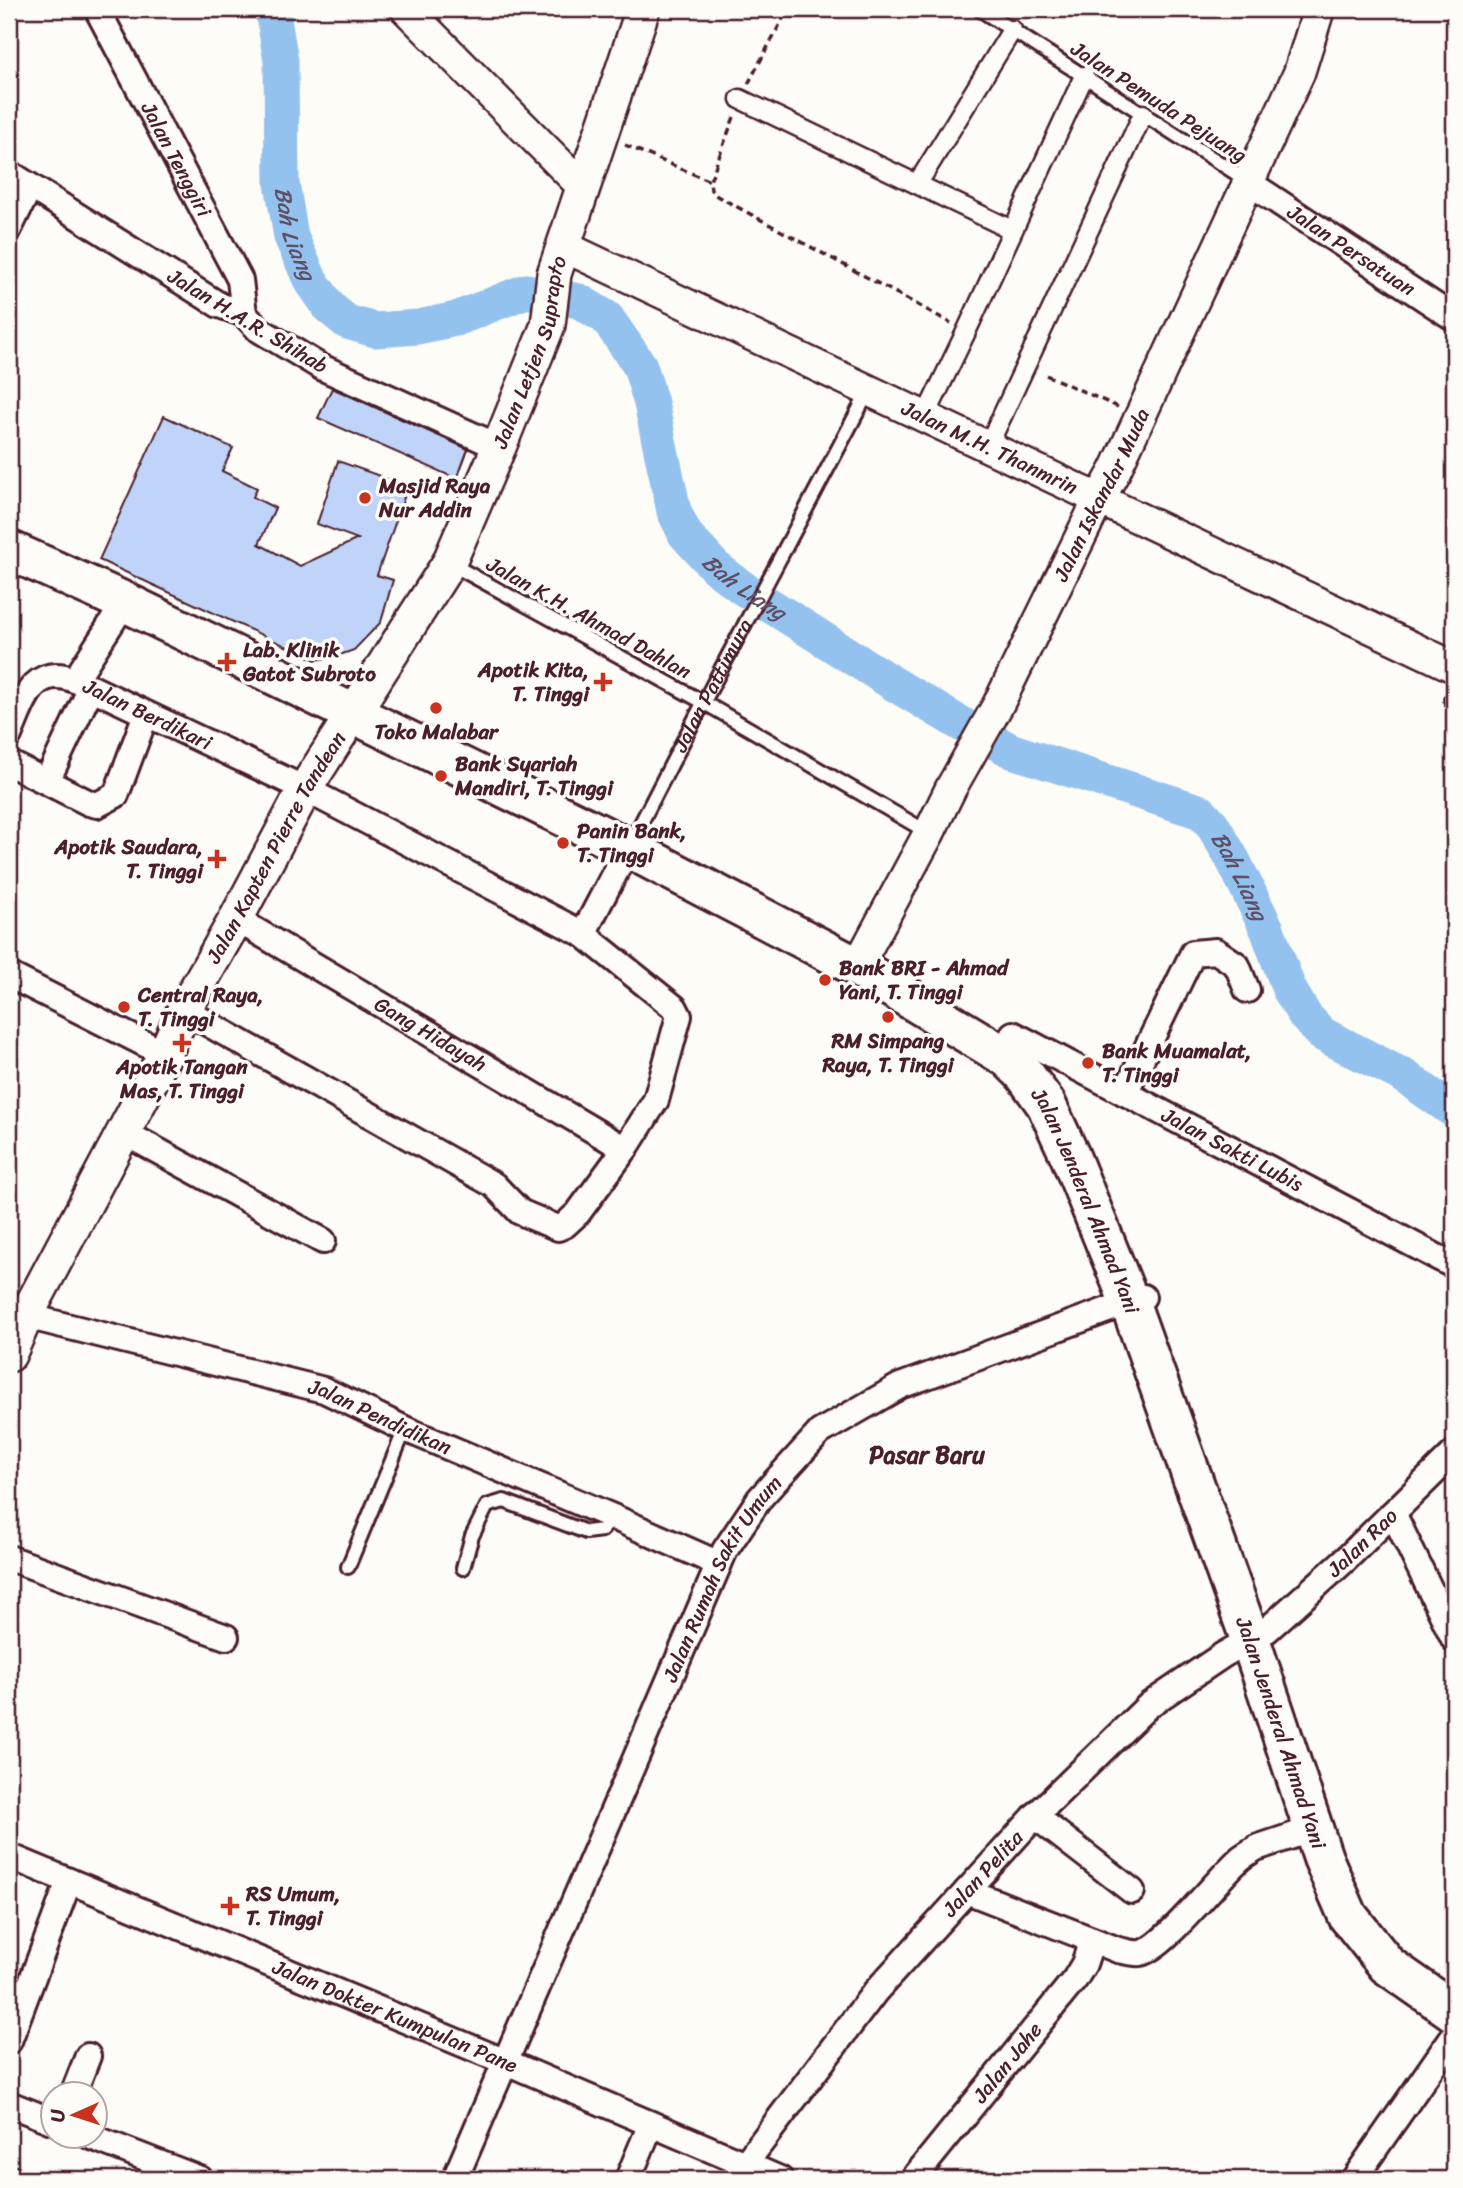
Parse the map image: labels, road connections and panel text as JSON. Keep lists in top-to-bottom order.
{
  "streets": {
    "main road": ["Jalan Letjen Suprapto", "Jalan Kapten Pierre Tandean", "Jalan Jenderal Ahmad Yani"],
    "street": [
      "Jalan Tenggiri",
      "Jalan Persatuan",
      "Jalan H.A.R. Shihab",
      "Jalan M.H. Thanmrin",
      "Jalan Iskandar Muda",
      "Jalan Pattimura",
      "Jalan Berdikari",
      "Gang Hidayah",
      "Jalan Sakti Lubis",
      "Jalan Pendidikan",
      "Jalan Rao",
      "Jalan Rumah Sakit Umum",
      "Jalan Pelita",
      "Jalan Dokter Kumpulan Pane",
      "Jalan Jahe"
    ],
    "lane": ["Jalan Pemuda Pejuang", "Jalan K.H. Ahmad Dahlan"]
  },
  "crossings": [
    ["Jalan Pemuda Pejuang", "Jalan Persatuan"],
    ["Jalan Pemuda Pejuang", "Jalan Iskandar Muda"],
    ["Jalan Tenggiri", "Jalan H.A.R. Shihab"],
    ["Jalan Persatuan", "Jalan Iskandar Muda"],
    ["Jalan H.A.R. Shihab", "Jalan Letjen Suprapto"],
    ["Jalan Letjen Suprapto", "Jalan M.H. Thanmrin"],
    ["Jalan Letjen Suprapto", "Jalan K.H. Ahmad Dahlan"],
    ["Jalan Letjen Suprapto", "Jalan Kapten Pierre Tandean"],
    ["Jalan Letjen Suprapto", "Jalan Jenderal Ahmad Yani"],
    ["Jalan M.H. Thanmrin", "Jalan Iskandar Muda"],
    ["Jalan M.H. Thanmrin", "Jalan Pattimura"],
    ["Jalan Iskandar Muda", "Jalan K.H. Ahmad Dahlan"],
    ["Jalan Iskandar Muda", "Jalan Jenderal Ahmad Yani"],
    ["Jalan K.H. Ahmad Dahlan", "Jalan Pattimura"],
    ["Jalan Pattimura", "Jalan Jenderal Ahmad Yani"],
    ["Jalan Berdikari", "Jalan Kapten Pierre Tandean"],
    ["Jalan Kapten Pierre Tandean", "Gang Hidayah"],
    ["Jalan Kapten Pierre Tandean", "Jalan Jenderal Ahmad Yani"],
    ["Jalan Kapten Pierre Tandean", "Jalan Pendidikan"],
    ["Jalan Sakti Lubis", "Jalan Jenderal Ahmad Yani"],
    ["Jalan Jenderal Ahmad Yani", "Jalan Rao"],
    ["Jalan Jenderal Ahmad Yani", "Jalan Rumah Sakit Umum"],
    ["Jalan Jenderal Ahmad Yani", "Jalan Pelita"],
    ["Jalan Pendidikan", "Jalan Rumah Sakit Umum"],
    ["Jalan Rao", "Jalan Pelita"],
    ["Jalan Rumah Sakit Umum", "Jalan Dokter Kumpulan Pane"],
    ["Jalan Pelita", "Jalan Dokter Kumpulan Pane"]
  ],
  "districts": ["Pasar Baru"],
  "water": ["Bah Liang"],
  "places": {
    "other": [
      "Masjid Raya Nur Addin",
      "Toko Malabar",
      "Bank Syariah Mandiri, T. Tinggi",
      "Panin Bank, T. Tinggi",
      "Bank BRI - Ahmad Yani, T. Tinggi",
      "Central Raya, T. Tinggi",
      "RM Simpang Raya, T. Tinggi",
      "Bank Muamalat, T. Tinggi"
    ],
    "health": [
      "Lab. Klinik Gatot Subroto",
      "Apotik Kita, T. Tinggi",
      "Apotik Saudara, T. Tinggi",
      "Apotik Tangan Mas, T. Tinggi",
      "RS Umum, T. Tinggi"
    ]
  },
  "north": "left"
}
